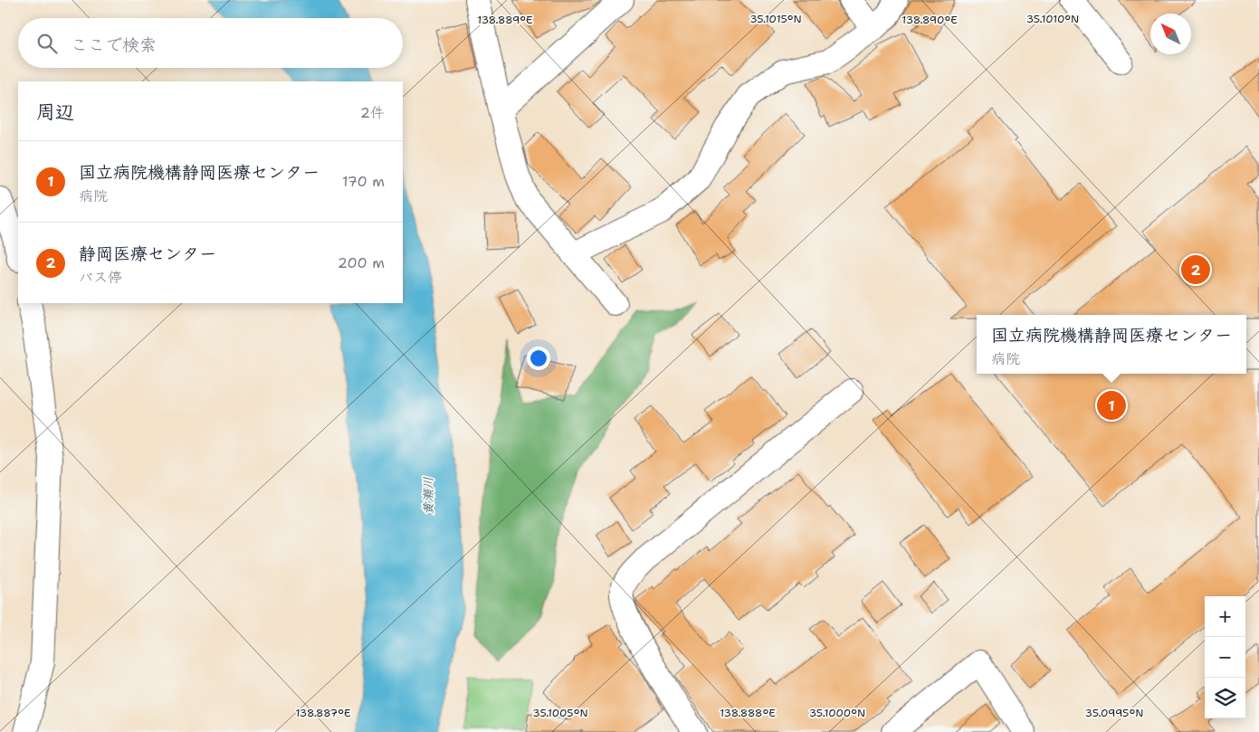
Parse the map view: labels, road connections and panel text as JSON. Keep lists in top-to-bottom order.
{
  "water": ["黄瀬川"],
  "north": "top left",
  "page": {
    "search": "ここで検索",
    "heading": ["周辺", "2件"],
    "list": [
      {
        "mark": "1",
        "name": "国立病院機構静岡医療センター",
        "note": "病院",
        "value": "170 m"
      },
      {
        "mark": "2",
        "name": "静岡医療センター",
        "note": "バス停",
        "value": "200 m"
      }
    ],
    "pins": ["2", "1"],
    "popup": ["国立病院機構静岡医療センター", "病院"],
    "map_buttons": ["+", "−"]
  },
  "coordinates": [
    "35.1015°N",
    "35.1010°N",
    "138.889°E",
    "138.890°E",
    "138.887°E",
    "138.888°E",
    "35.1005°N",
    "35.1000°N",
    "35.0995°N"
  ]
}
